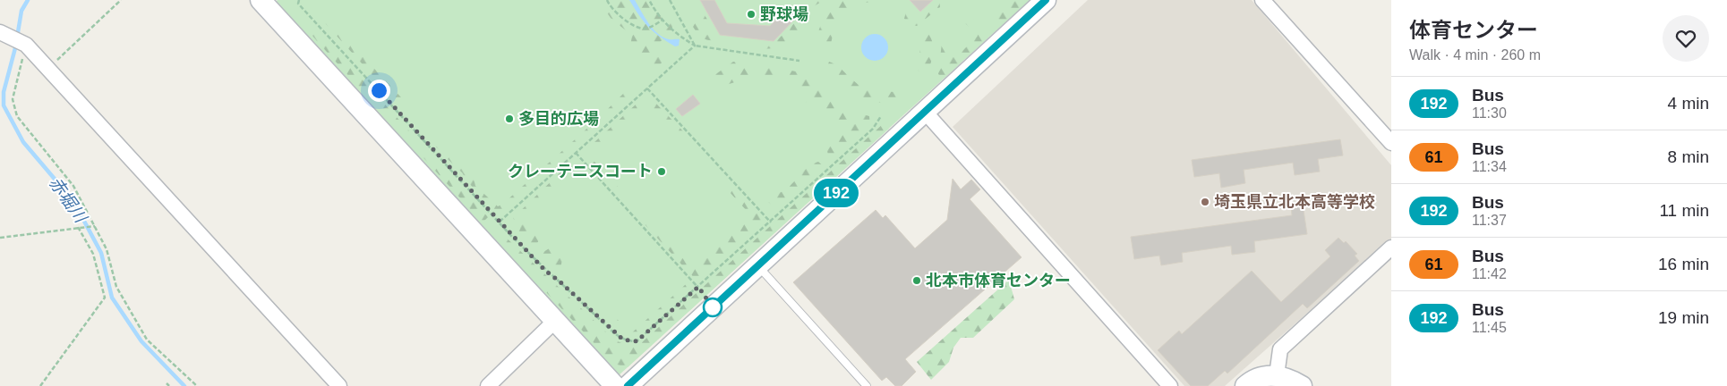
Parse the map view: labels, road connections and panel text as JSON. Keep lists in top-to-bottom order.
{
  "water": ["赤堀川"],
  "places": [
    "野球場",
    "多目的広場",
    "クレーテニスコート",
    "埼玉県立北本高等学校",
    "北本市体育センター"
  ],
  "lines": ["bus line 192"],
  "page": {
    "on_map": "192",
    "heading": ["体育センター", "Walk · 4 min · 260 m"],
    "list": [
      {
        "mark": "192",
        "name": "Bus",
        "note": "11:30",
        "value": "4 min"
      },
      {
        "mark": "61",
        "name": "Bus",
        "note": "11:34",
        "value": "8 min"
      },
      {
        "mark": "192",
        "name": "Bus",
        "note": "11:37",
        "value": "11 min"
      },
      {
        "mark": "61",
        "name": "Bus",
        "note": "11:42",
        "value": "16 min"
      },
      {
        "mark": "192",
        "name": "Bus",
        "note": "11:45",
        "value": "19 min"
      }
    ]
  }
}
